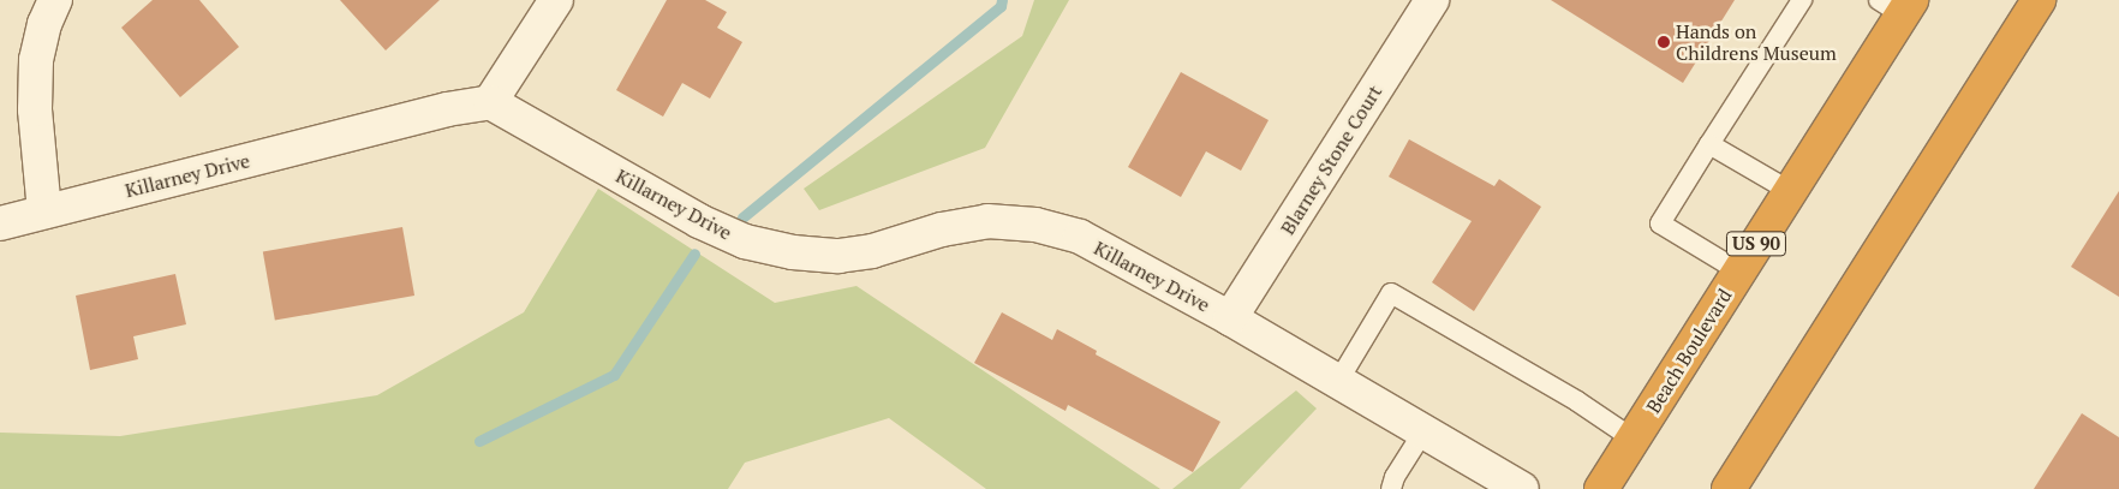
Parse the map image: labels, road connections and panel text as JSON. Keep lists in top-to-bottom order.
{
  "streets": {
    "highway": ["US 90", "Beach Boulevard"],
    "street": ["Blarney Stone Court", "Killarney Drive"]
  },
  "crossings": [
    ["Blarney Stone Court", "Killarney Drive"]
  ],
  "places": ["Hands on Childrens Museum"]
}
